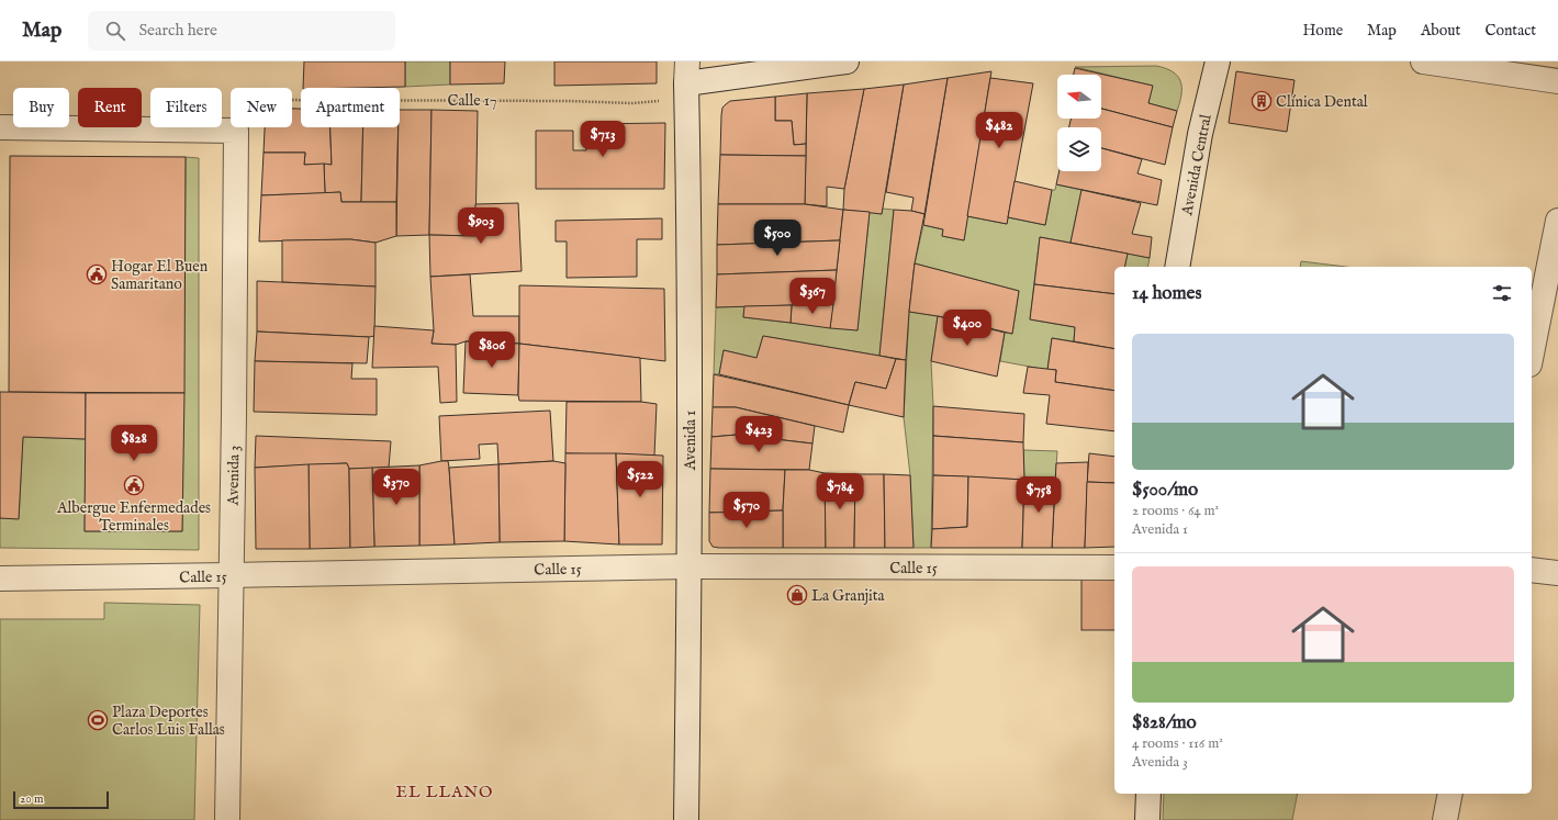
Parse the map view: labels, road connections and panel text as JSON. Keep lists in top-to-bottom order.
{
  "streets": {
    "street": [
      "Avenida Central",
      "Avenida 1",
      "Avenida 3",
      "Calle 15"
    ],
    "path": ["Calle 17"]
  },
  "crossings": [
    ["Calle 17", "Avenida 1"],
    ["Calle 17", "Avenida 3"],
    ["Avenida 1", "Calle 15"],
    ["Avenida 3", "Calle 15"]
  ],
  "districts": ["EL LLANO"],
  "places": {
    "building": ["Clínica Dental"],
    "public building": ["Hogar El Buen Samaritano", "Albergue Enfermedades Terminales"],
    "shop": ["La Granjita"],
    "sports": ["Plaza Deportes Carlos Luis Fallas"]
  },
  "scale_bar": "20 m",
  "north": "left",
  "page": {
    "header": "Map",
    "search": "Search here",
    "nav": [
      "Home",
      "Map",
      "About",
      "Contact"
    ],
    "chip": [
      "Buy",
      "Rent",
      "Filters",
      "New",
      "Apartment"
    ],
    "price": [
      "$482",
      "$713",
      "$903",
      "$500",
      "$367",
      "$400",
      "$806",
      "$423",
      "$828",
      "$522",
      "$370",
      "$784",
      "$758",
      "$570"
    ],
    "heading": "14 homes",
    "list": [
      {
        "name": "$500/mo",
        "note": "2 rooms · 64 m² · Avenida 1"
      },
      {
        "name": "$828/mo",
        "note": "4 rooms · 116 m² · Avenida 3"
      }
    ],
    "scale": "20 m"
  }
}
